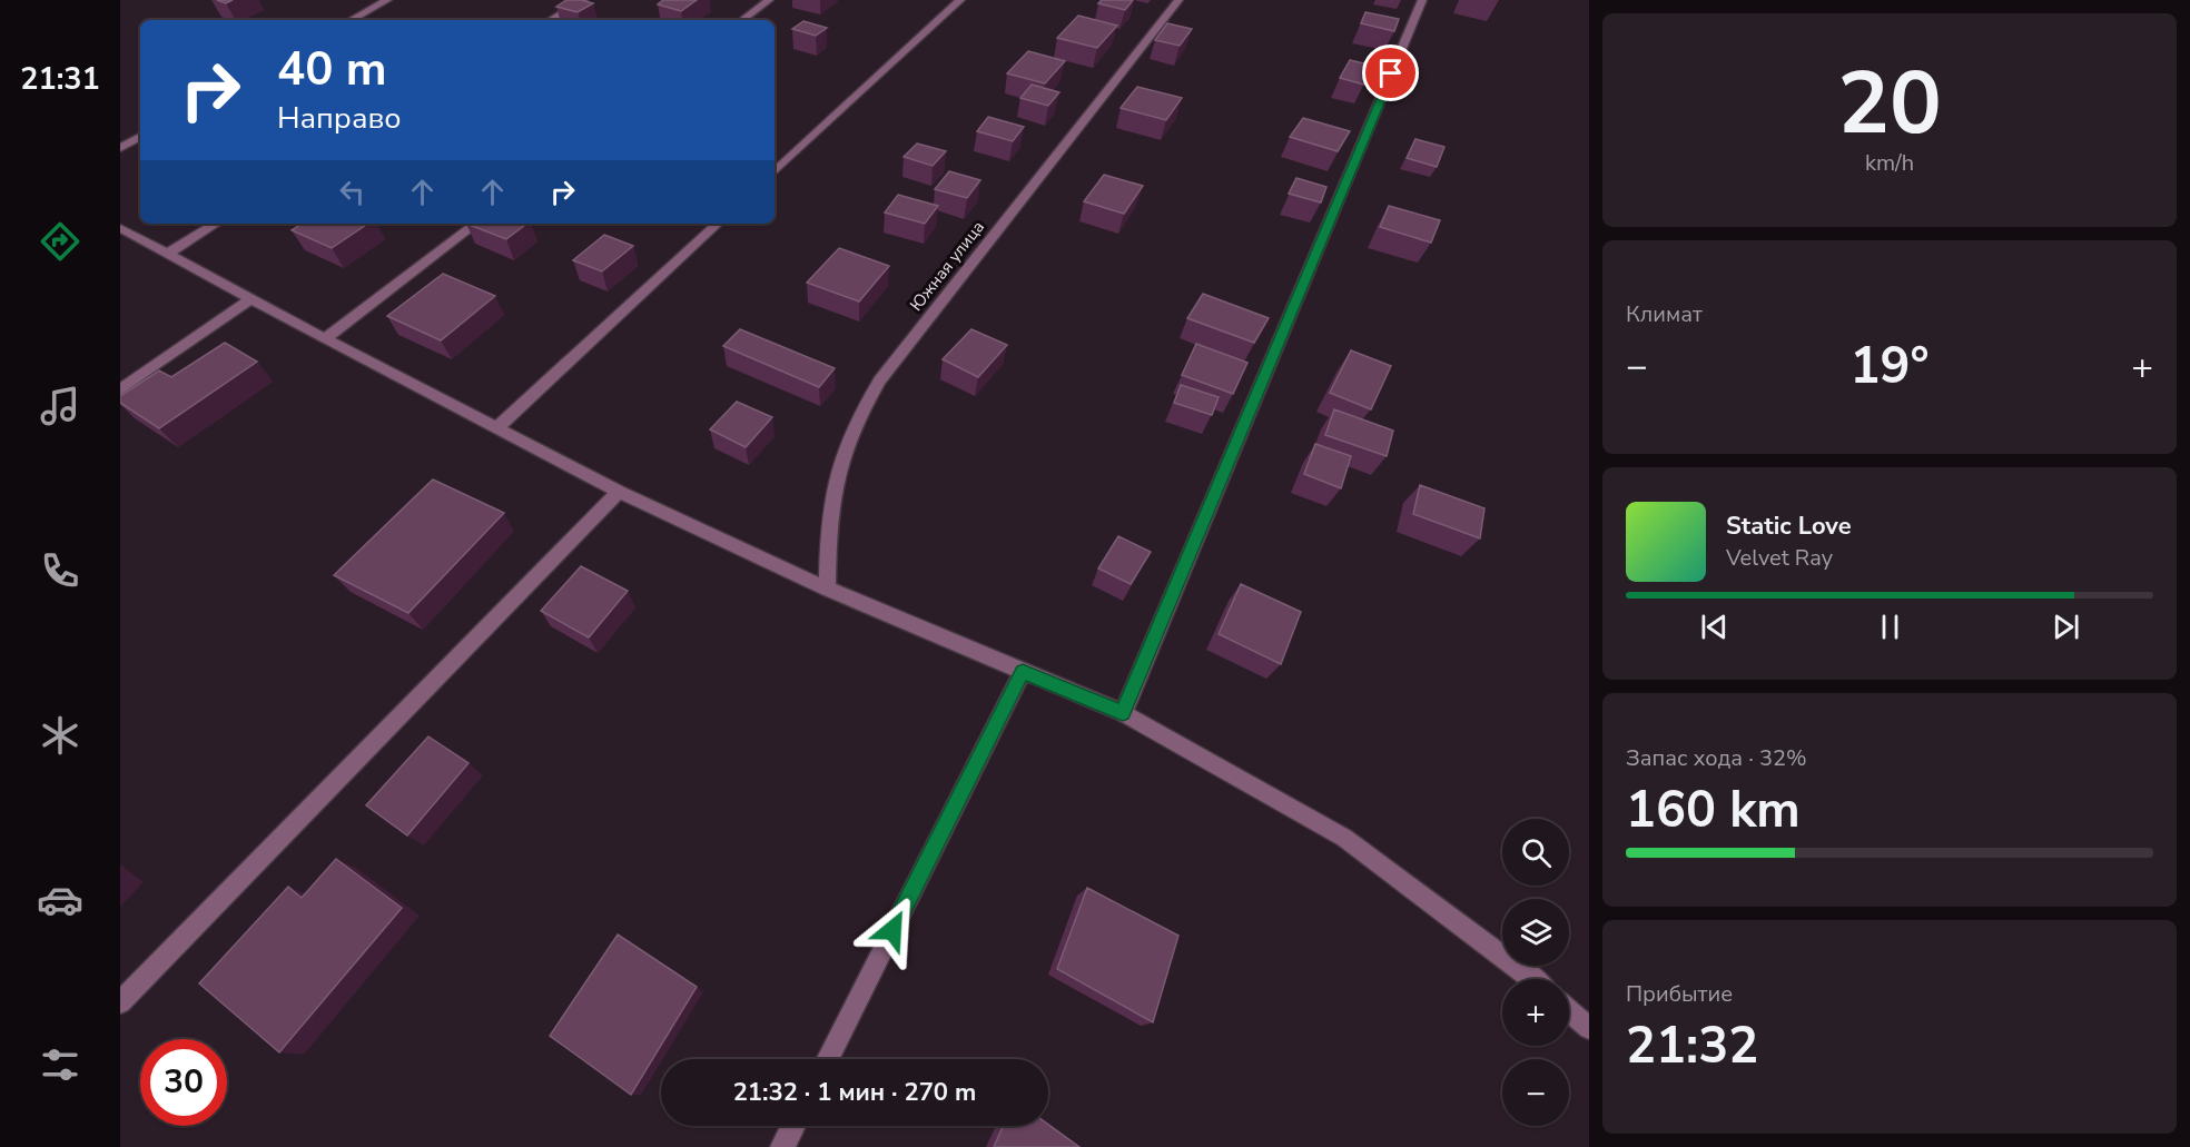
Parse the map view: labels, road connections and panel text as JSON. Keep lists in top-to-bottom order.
{
  "streets": {
    "street": ["Южная улица"]
  },
  "page": {
    "tabs": "21:31",
    "tile": [
      ["20", "km/h"],
      "Климат",
      ["Запас хода · 32%", "160 km"],
      ["Прибытие", "21:32"]
    ],
    "turn": ["40 m", "Направо"],
    "heat": ["−", "19°", "+"],
    "song": ["Static Love", "Velvet Ray"],
    "map_buttons": ["+", "−"],
    "limit": "30",
    "trip": "21:32 · 1 мин · 270 m"
  }
}
